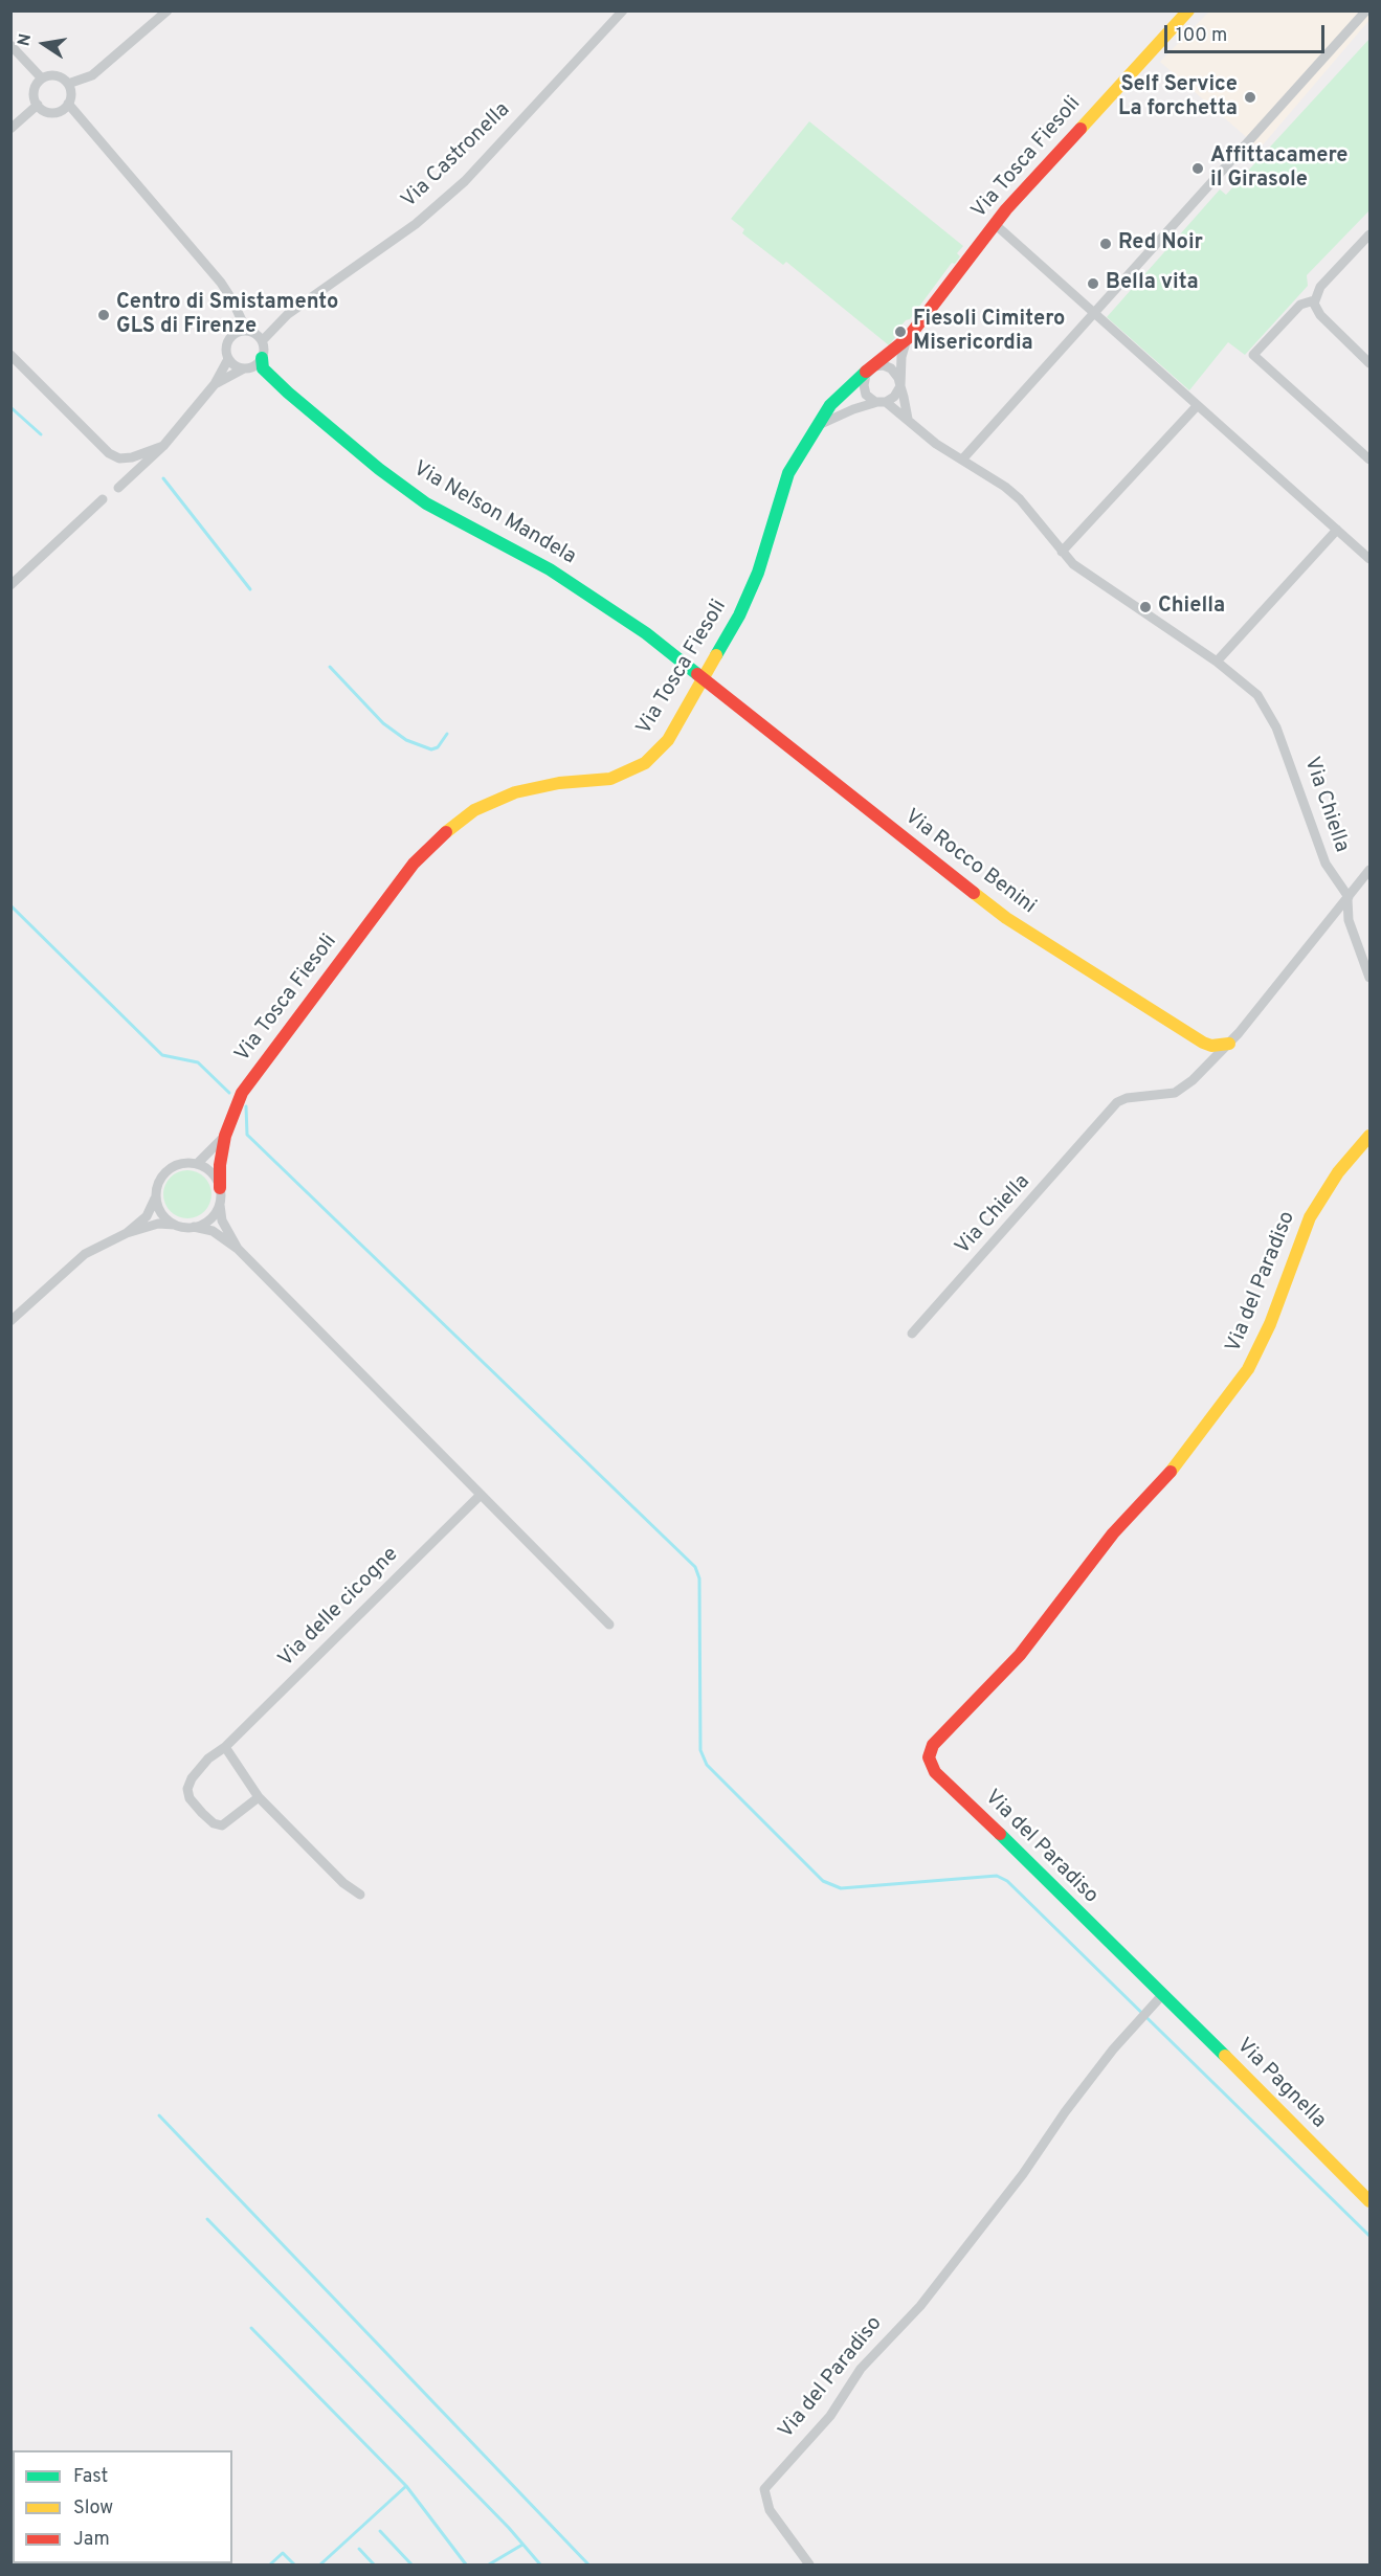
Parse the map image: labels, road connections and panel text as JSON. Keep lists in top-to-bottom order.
{
  "streets": {
    "street": [
      "Via Castronella",
      "Via Tosca Fiesoli",
      "Via Nelson Mandela",
      "Via Chiella",
      "Via Rocco Benini",
      "Via del Paradiso",
      "Via delle cicogne",
      "Via Pagnella"
    ]
  },
  "crossings": [
    ["Via Castronella", "Via Nelson Mandela"],
    ["Via Tosca Fiesoli", "Via Nelson Mandela"],
    ["Via Tosca Fiesoli", "Via Chiella"],
    ["Via Tosca Fiesoli", "Via Rocco Benini"],
    ["Via Nelson Mandela", "Via Rocco Benini"],
    ["Via Chiella", "Via Rocco Benini"],
    ["Via del Paradiso", "Via Pagnella"]
  ],
  "places": [
    "Self Service La forchetta",
    "Affittacamere il Girasole",
    "Red Noir",
    "Bella vita",
    "Centro di Smistamento GLS di Firenze",
    "Fiesoli Cimitero Misericordia",
    "Chiella"
  ],
  "legend": ["Fast", "Slow", "Jam"],
  "scale_bar": "100 m",
  "north": "left"
}
